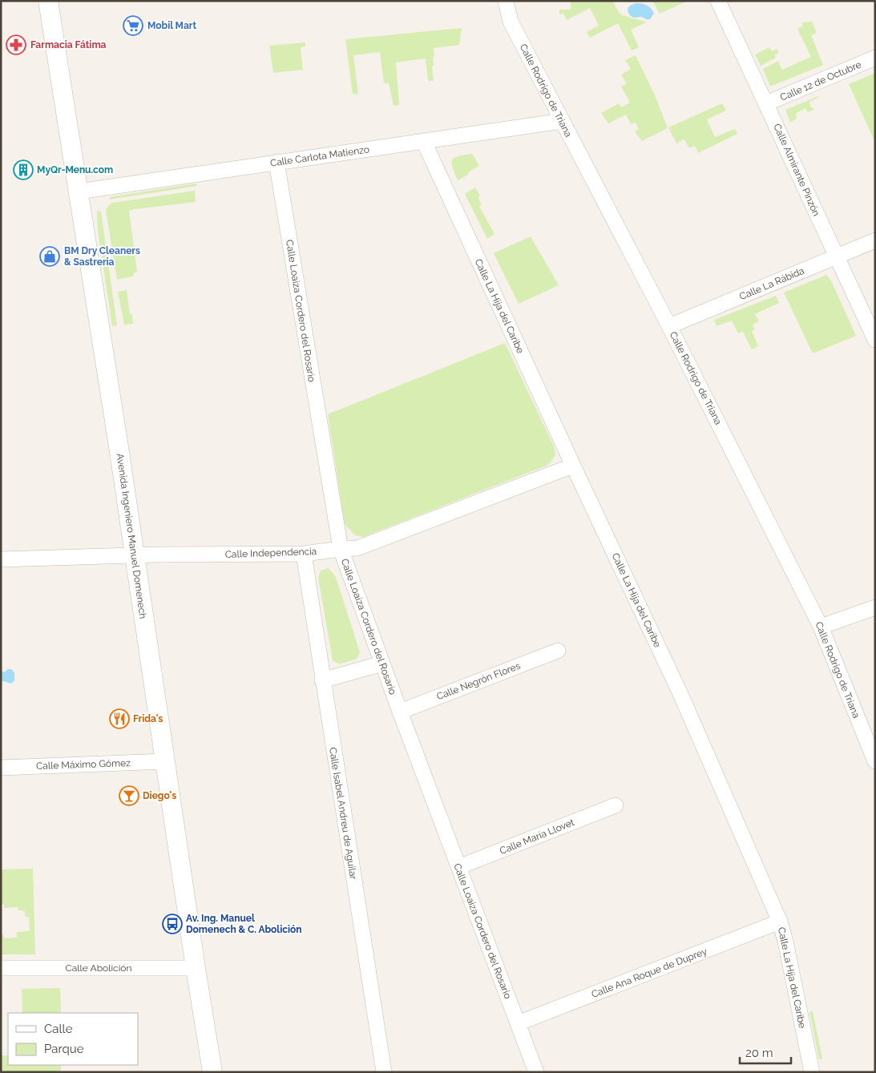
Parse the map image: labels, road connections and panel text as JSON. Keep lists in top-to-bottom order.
{
  "streets": {
    "street": [
      "Calle 12 de Octubre",
      "Calle Rodrigo de Triana",
      "Calle Carlota Matienzo",
      "Calle Almirante Pinzón",
      "Calle La Rábida",
      "Calle La Hija del Caribe",
      "Calle Loaiza Cordero del Rosario",
      "Avenida Ingeniero Manuel Domenech",
      "Calle Independencia",
      "Calle Negrón Flores",
      "Calle Máximo Gómez",
      "Calle Isabel Andreu de Aguilar",
      "Calle María Llovet",
      "Calle Abolición",
      "Calle Ana Roque de Duprey"
    ]
  },
  "crossings": [
    ["Calle 12 de Octubre", "Calle Almirante Pinzón"],
    ["Calle Rodrigo de Triana", "Calle Carlota Matienzo"],
    ["Calle Rodrigo de Triana", "Calle La Rábida"],
    ["Calle Carlota Matienzo", "Calle La Hija del Caribe"],
    ["Calle Carlota Matienzo", "Calle Loaiza Cordero del Rosario"],
    ["Calle Carlota Matienzo", "Avenida Ingeniero Manuel Domenech"],
    ["Calle Almirante Pinzón", "Calle La Rábida"],
    ["Calle La Hija del Caribe", "Calle Independencia"],
    ["Calle La Hija del Caribe", "Calle Ana Roque de Duprey"],
    ["Calle Loaiza Cordero del Rosario", "Calle Independencia"],
    ["Calle Loaiza Cordero del Rosario", "Calle Negrón Flores"],
    ["Calle Loaiza Cordero del Rosario", "Calle María Llovet"],
    ["Calle Loaiza Cordero del Rosario", "Calle Ana Roque de Duprey"],
    ["Avenida Ingeniero Manuel Domenech", "Calle Independencia"],
    ["Avenida Ingeniero Manuel Domenech", "Calle Máximo Gómez"],
    ["Avenida Ingeniero Manuel Domenech", "Calle Abolición"],
    ["Calle Independencia", "Calle Isabel Andreu de Aguilar"]
  ],
  "places": {
    "supermarket": ["Mobil Mart"],
    "pharmacy": ["Farmacia Fátima"],
    "building": ["MyQr-Menu.com"],
    "shop": ["BM Dry Cleaners & Sastreria"],
    "restaurant": ["Frida's"],
    "bar": ["Diego's"],
    "bus stop": ["Av. Ing. Manuel Domenech & C. Abolición"]
  },
  "legend": ["Calle", "Parque"],
  "scale_bar": "20 m"
}
